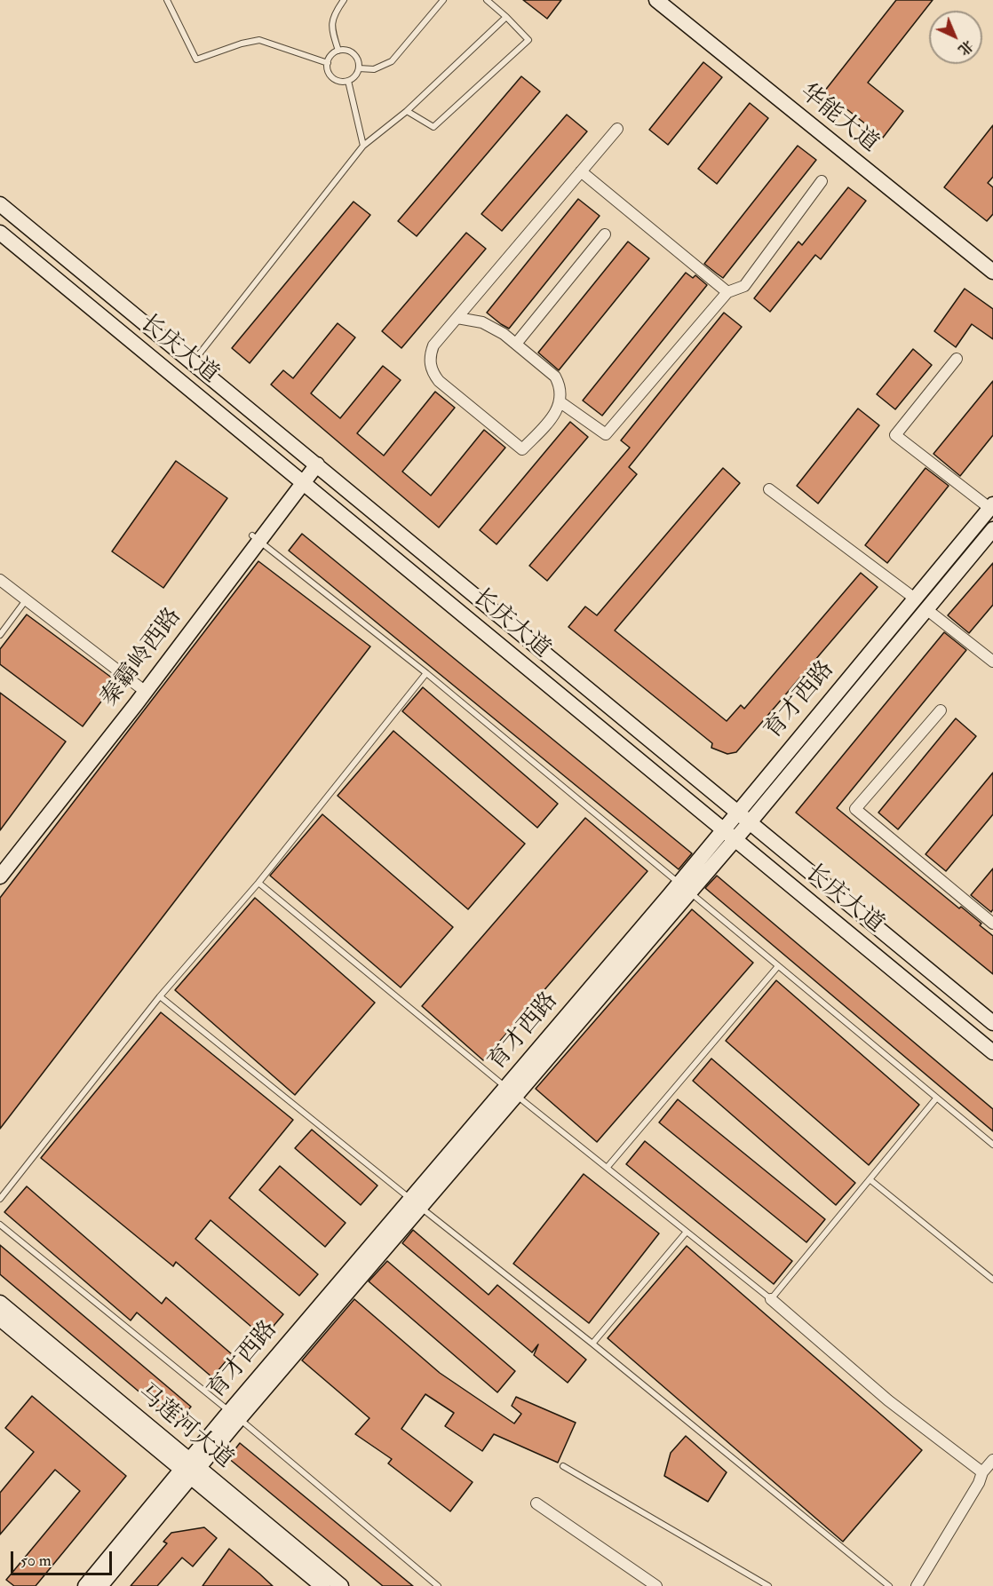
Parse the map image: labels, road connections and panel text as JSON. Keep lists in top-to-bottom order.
{
  "streets": {
    "street": [
      "华能大道",
      "长庆大道",
      "秦霸岭西路",
      "育才西路",
      "马莲河大道"
    ]
  },
  "crossings": [
    ["长庆大道", "秦霸岭西路"],
    ["长庆大道", "育才西路"],
    ["育才西路", "马莲河大道"]
  ],
  "scale_bar": "50 m",
  "north": "bottom right"
}
